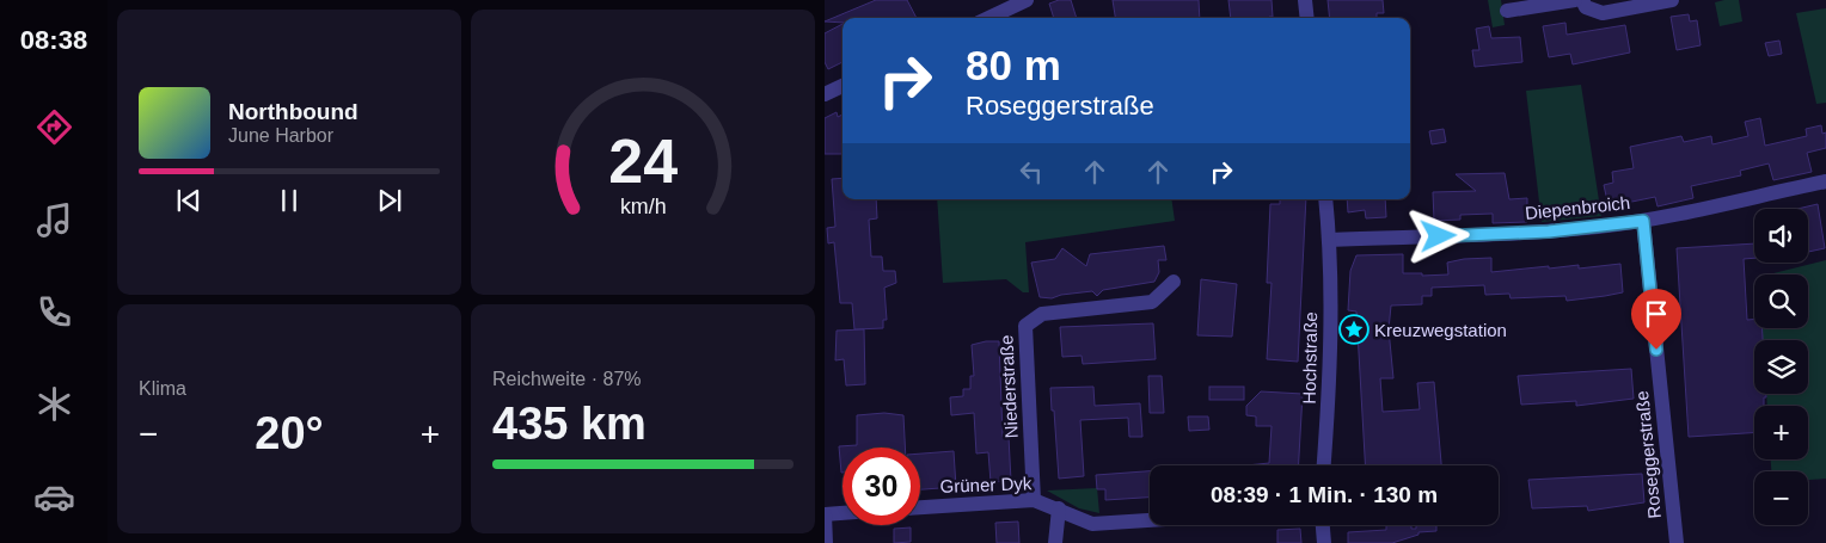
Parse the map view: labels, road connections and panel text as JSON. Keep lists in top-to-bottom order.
{
  "streets": {
    "street": [
      "Diepenbroich",
      "Hochstraße",
      "Niederstraße",
      "Roseggerstraße",
      "Grüner Dyk"
    ]
  },
  "crossings": [
    ["Diepenbroich", "Hochstraße"],
    ["Diepenbroich", "Roseggerstraße"],
    ["Niederstraße", "Grüner Dyk"]
  ],
  "places": {
    "place": ["Kreuzwegstation"]
  },
  "page": {
    "tabs": "08:38",
    "turn": ["80 m", "Roseggerstraße"],
    "song": ["Northbound", "June Harbor"],
    "map_buttons": ["+", "−"],
    "tile": [
      "Klima",
      ["Reichweite · 87%", "435 km"]
    ],
    "heat": ["−", "20°", "+"],
    "limit": "30",
    "trip": "08:39 · 1 Min. · 130 m",
    "gauge": ["24", "km/h"]
  }
}
